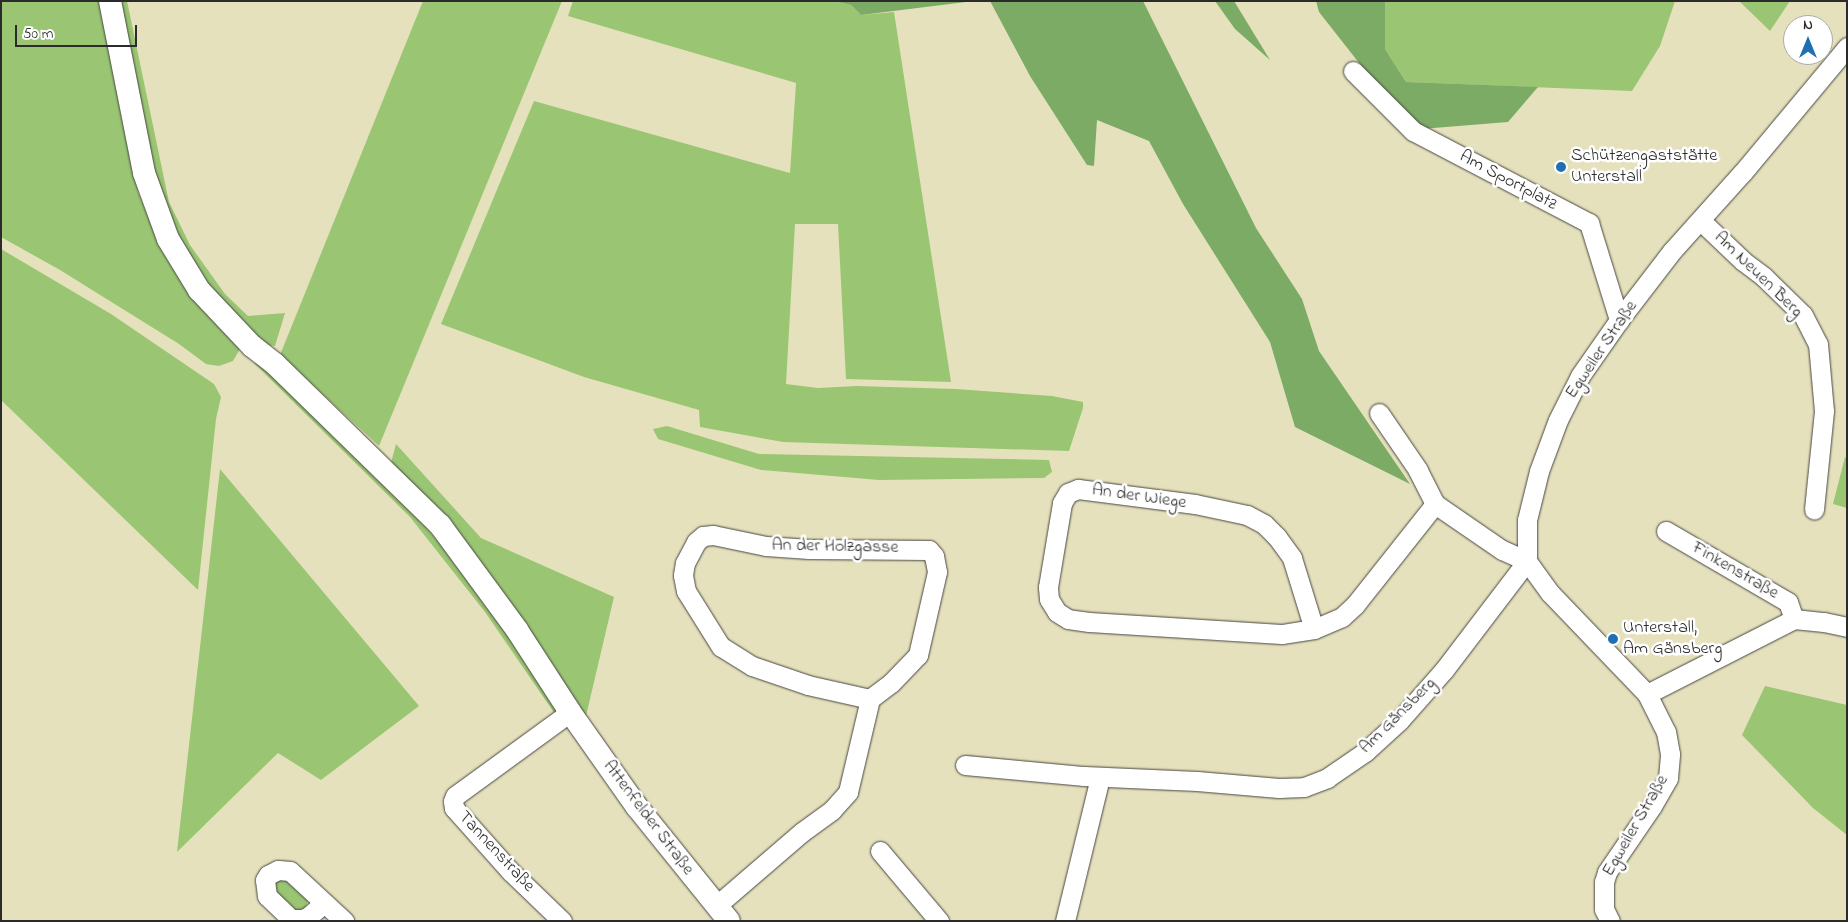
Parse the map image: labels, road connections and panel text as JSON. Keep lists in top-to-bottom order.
{
  "streets": {
    "street": [
      "Am Sportplatz",
      "Am Neuen Berg",
      "Egweiler Straße",
      "An der Wiege",
      "An der Holzgasse",
      "Finkenstraße",
      "Am Gänsberg",
      "Attenfelder Straße",
      "Tannenstraße"
    ]
  },
  "crossings": [
    ["Am Sportplatz", "Egweiler Straße"],
    ["Am Neuen Berg", "Egweiler Straße"],
    ["Egweiler Straße", "Finkenstraße"],
    ["Egweiler Straße", "Am Gänsberg"],
    ["Attenfelder Straße", "Tannenstraße"]
  ],
  "places": ["Schützengaststätte Unterstall", "Unterstall, Am Gänsberg"],
  "scale_bar": "50 m",
  "north": "top"
}
